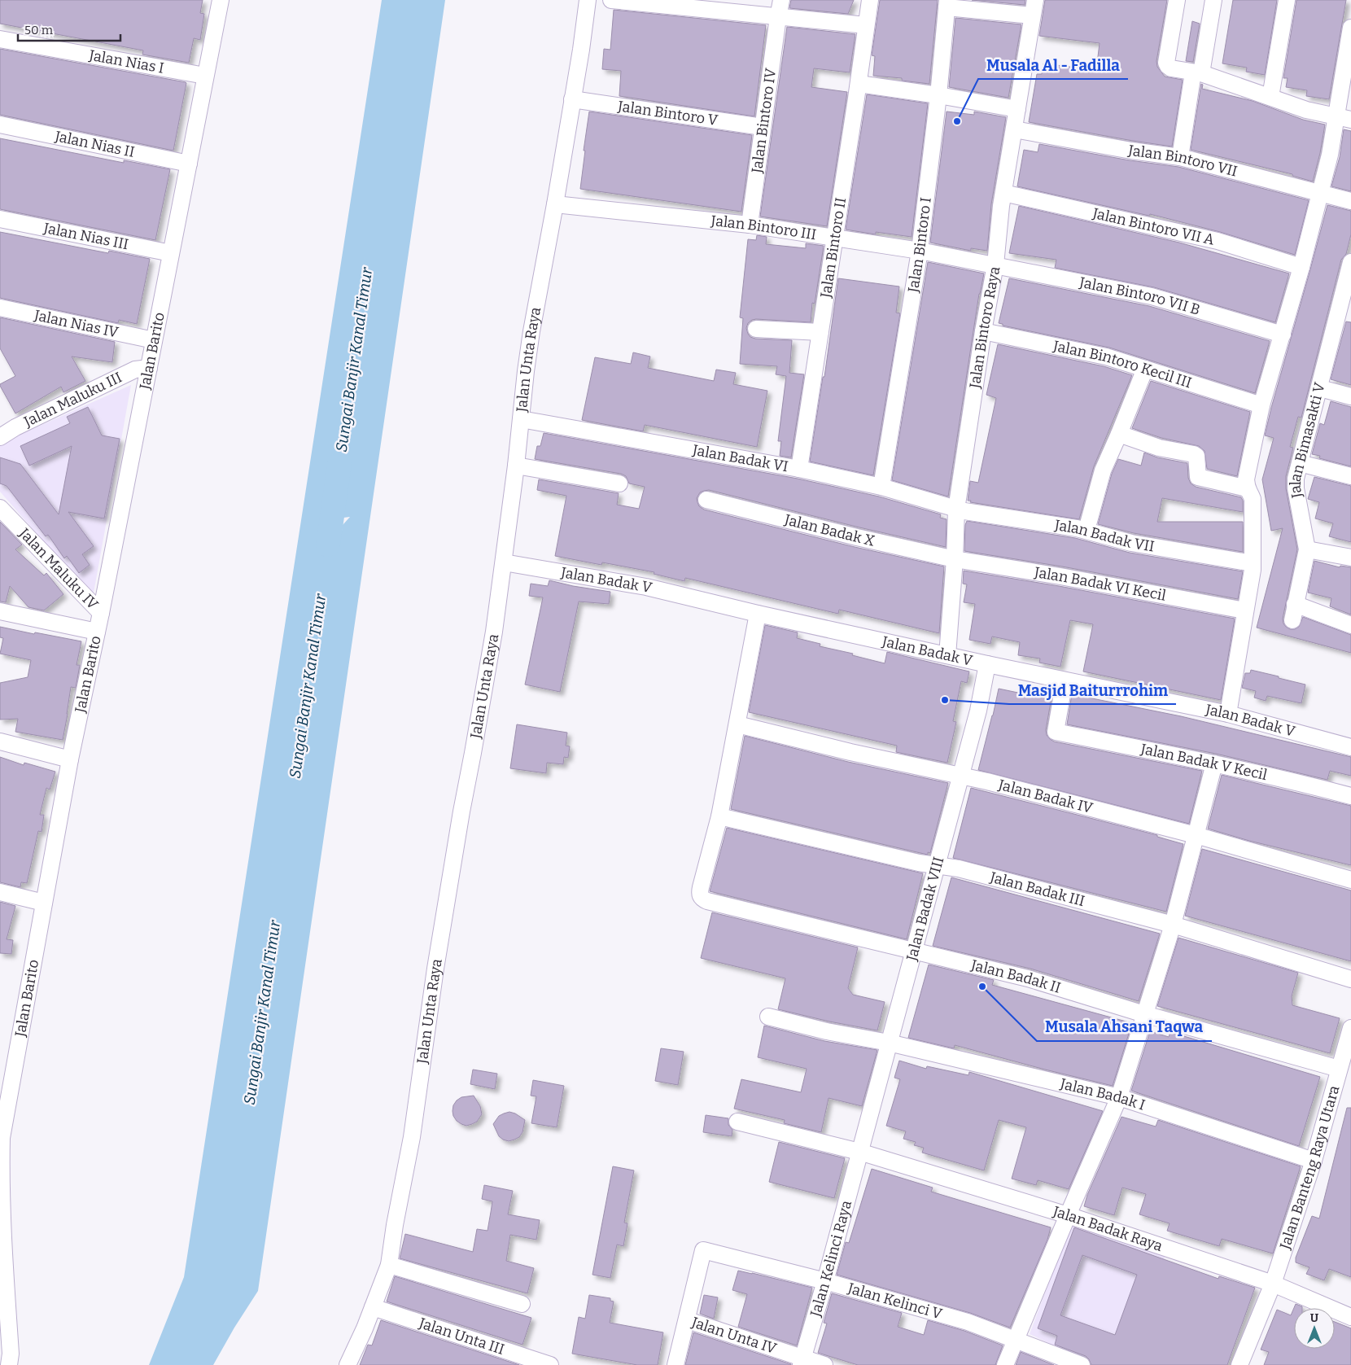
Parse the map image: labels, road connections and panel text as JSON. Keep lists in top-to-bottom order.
{
  "streets": {
    "street": [
      "Jalan Nias I",
      "Jalan Bintoro V",
      "Jalan Bintoro IV",
      "Jalan Nias II",
      "Jalan Bintoro VII",
      "Jalan Bintoro VII A",
      "Jalan Bintoro III",
      "Jalan Nias III",
      "Jalan Bintoro I",
      "Jalan Bintoro II",
      "Jalan Bintoro VII B",
      "Jalan Nias IV",
      "Jalan Bintoro Raya",
      "Jalan Barito",
      "Jalan Unta Raya",
      "Jalan Bintoro Kecil III",
      "Jalan Maluku III",
      "Jalan Bimasakti V",
      "Jalan Badak VI",
      "Jalan Badak X",
      "Jalan Badak VII",
      "Jalan Maluku IV",
      "Jalan Badak V",
      "Jalan Badak VI Kecil",
      "Jalan Badak V Kecil",
      "Jalan Badak IV",
      "Jalan Badak III",
      "Jalan Badak VIII",
      "Jalan Badak II",
      "Jalan Badak I",
      "Jalan Banteng Raya Utara",
      "Jalan Badak Raya",
      "Jalan Kelinci Raya",
      "Jalan Kelinci V",
      "Jalan Unta IV",
      "Jalan Unta III"
    ]
  },
  "crossings": [
    ["Jalan Nias I", "Jalan Barito"],
    ["Jalan Bintoro V", "Jalan Bintoro IV"],
    ["Jalan Bintoro V", "Jalan Unta Raya"],
    ["Jalan Bintoro IV", "Jalan Bintoro III"],
    ["Jalan Nias II", "Jalan Barito"],
    ["Jalan Bintoro VII", "Jalan Bintoro Raya"],
    ["Jalan Bintoro VII A", "Jalan Bintoro Raya"],
    ["Jalan Bintoro III", "Jalan Bintoro I"],
    ["Jalan Bintoro III", "Jalan Bintoro II"],
    ["Jalan Bintoro III", "Jalan Bintoro VII B"],
    ["Jalan Bintoro III", "Jalan Bintoro Raya"],
    ["Jalan Bintoro III", "Jalan Unta Raya"],
    ["Jalan Nias III", "Jalan Barito"],
    ["Jalan Bintoro I", "Jalan Badak VI"],
    ["Jalan Bintoro II", "Jalan Badak VI"],
    ["Jalan Bintoro VII B", "Jalan Bintoro Raya"],
    ["Jalan Nias IV", "Jalan Barito"],
    ["Jalan Bintoro Raya", "Jalan Bintoro Kecil III"],
    ["Jalan Bintoro Raya", "Jalan Badak VI"],
    ["Jalan Bintoro Raya", "Jalan Badak X"],
    ["Jalan Bintoro Raya", "Jalan Badak VII"],
    ["Jalan Bintoro Raya", "Jalan Badak V"],
    ["Jalan Bintoro Raya", "Jalan Badak VI Kecil"],
    ["Jalan Barito", "Jalan Maluku III"],
    ["Jalan Barito", "Jalan Maluku IV"],
    ["Jalan Unta Raya", "Jalan Badak VI"],
    ["Jalan Unta Raya", "Jalan Badak V"],
    ["Jalan Unta Raya", "Jalan Unta III"],
    ["Jalan Badak VI", "Jalan Badak VII"],
    ["Jalan Badak X", "Jalan Badak VI Kecil"],
    ["Jalan Badak V", "Jalan Badak V Kecil"],
    ["Jalan Badak V", "Jalan Badak VIII"],
    ["Jalan Badak IV", "Jalan Badak VIII"],
    ["Jalan Badak III", "Jalan Badak VIII"],
    ["Jalan Badak III", "Jalan Badak II"],
    ["Jalan Badak VIII", "Jalan Badak II"],
    ["Jalan Badak VIII", "Jalan Badak I"],
    ["Jalan Badak VIII", "Jalan Badak Raya"],
    ["Jalan Badak VIII", "Jalan Kelinci Raya"],
    ["Jalan Badak II", "Jalan Banteng Raya Utara"],
    ["Jalan Badak I", "Jalan Banteng Raya Utara"],
    ["Jalan Banteng Raya Utara", "Jalan Badak Raya"],
    ["Jalan Badak Raya", "Jalan Kelinci Raya"],
    ["Jalan Kelinci Raya", "Jalan Kelinci V"],
    ["Jalan Kelinci Raya", "Jalan Unta IV"],
    ["Jalan Kelinci V", "Jalan Unta IV"]
  ],
  "water": ["Sungai Banjir Kanal Timur"],
  "places": ["Musala Al - Fadilla", "Masjid Baiturrrohim", "Musala Ahsani Taqwa"],
  "scale_bar": "50 m",
  "north": "top"
}
